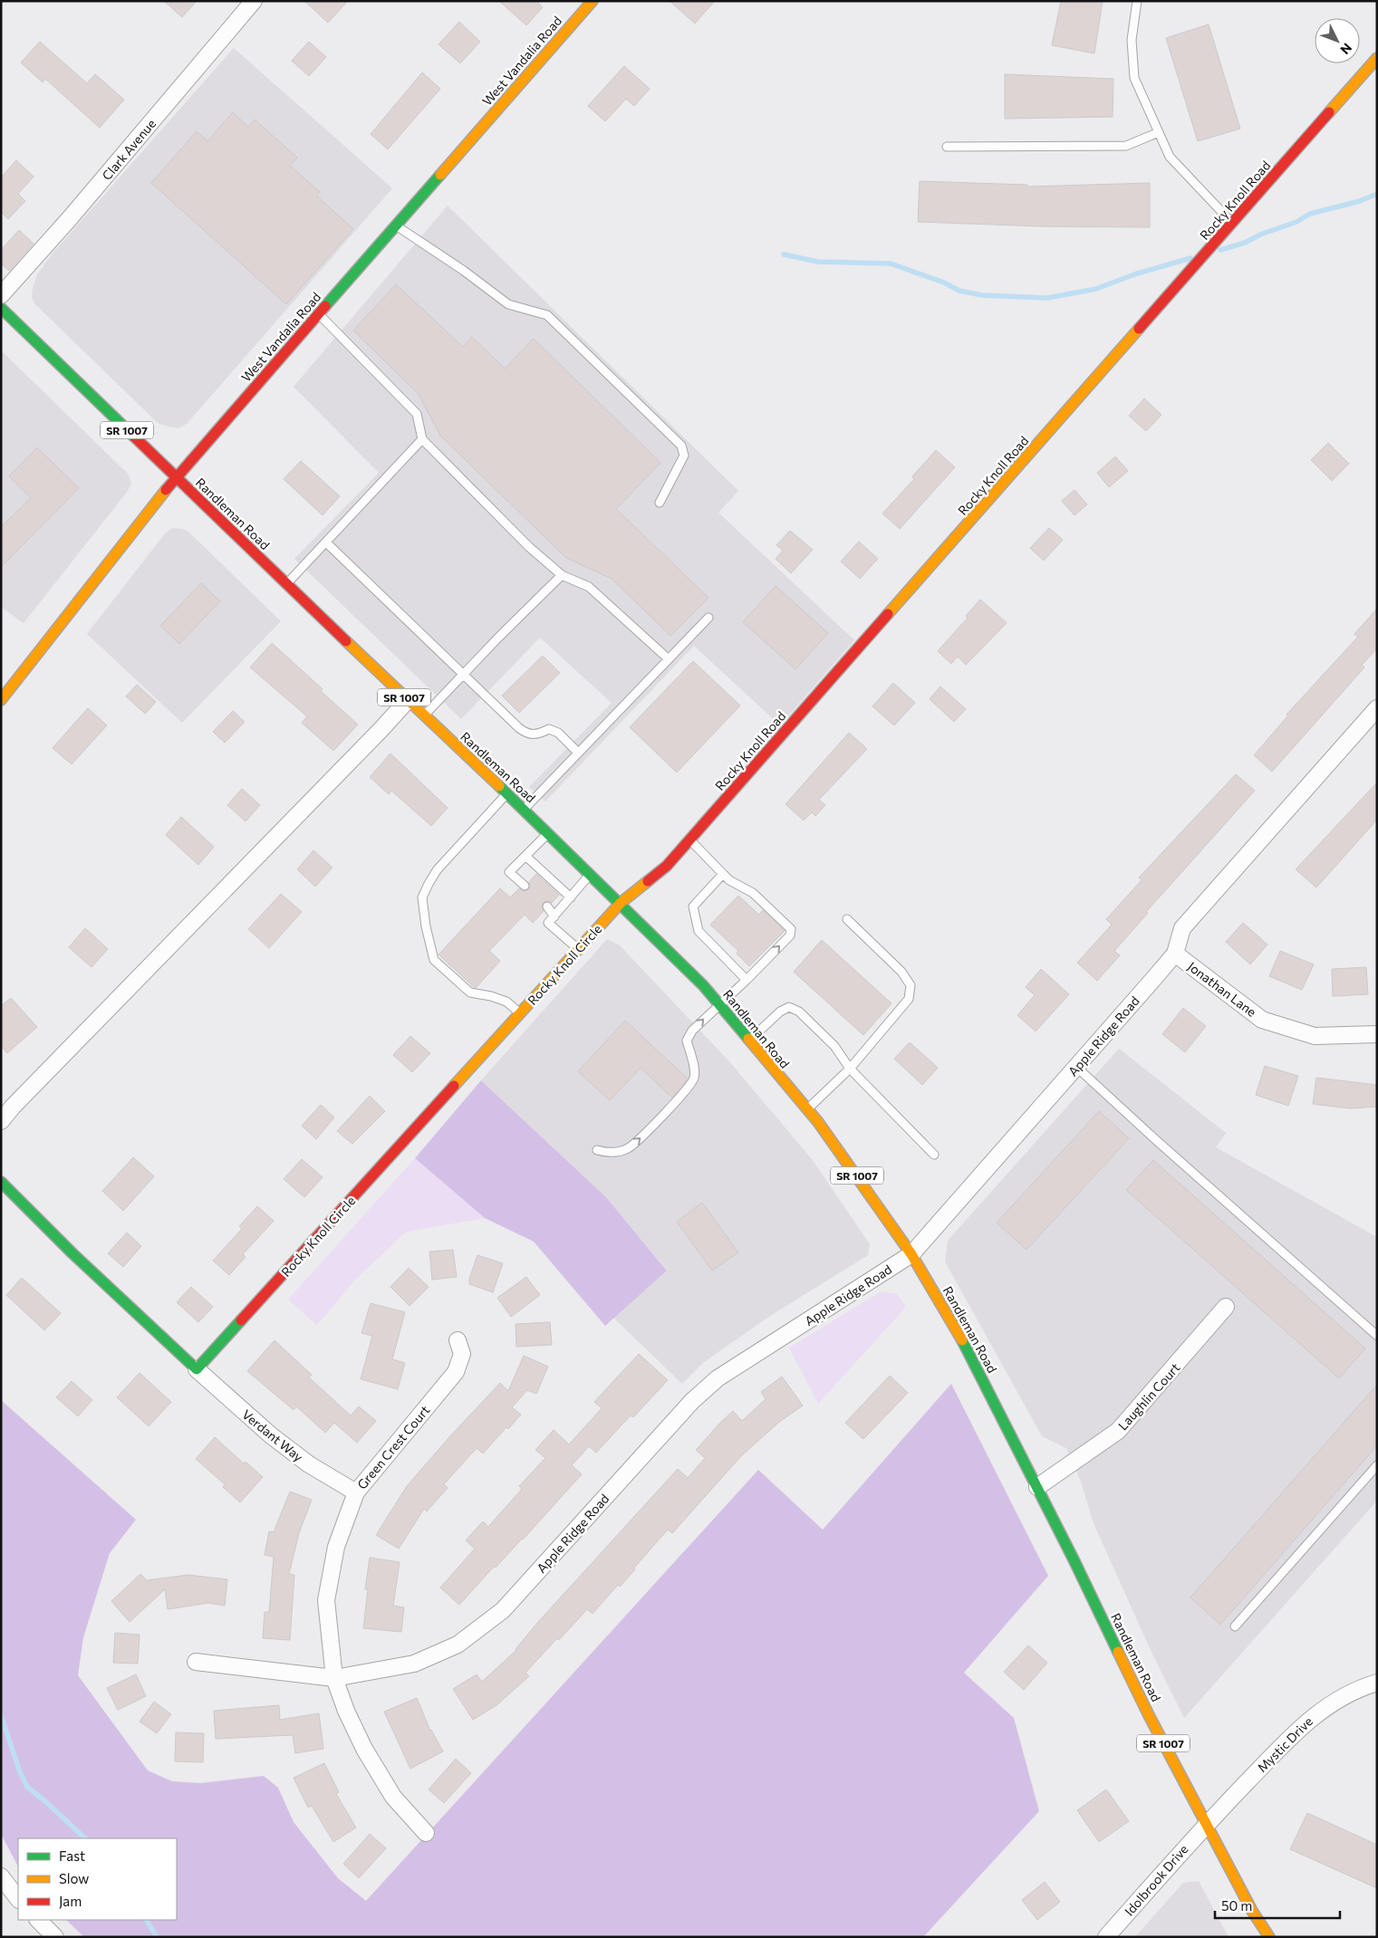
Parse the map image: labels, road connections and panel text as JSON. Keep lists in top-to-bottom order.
{
  "streets": {
    "main road": [
      "West Vandalia Road",
      "Rocky Knoll Road",
      "SR 1007",
      "Randleman Road",
      "Rocky Knoll Circle"
    ],
    "street": [
      "Clark Avenue",
      "Jonathan Lane",
      "Apple Ridge Road",
      "Laughlin Court",
      "Verdant Way",
      "Green Crest Court",
      "Mystic Drive",
      "Idolbrook Drive"
    ]
  },
  "crossings": [
    ["West Vandalia Road", "Randleman Road"],
    ["Rocky Knoll Road", "Randleman Road"],
    ["Rocky Knoll Road", "Rocky Knoll Circle"],
    ["Randleman Road", "Rocky Knoll Circle"],
    ["Randleman Road", "Apple Ridge Road"],
    ["Randleman Road", "Laughlin Court"],
    ["Randleman Road", "Mystic Drive"],
    ["Randleman Road", "Idolbrook Drive"],
    ["Rocky Knoll Circle", "Verdant Way"],
    ["Jonathan Lane", "Apple Ridge Road"],
    ["Apple Ridge Road", "Green Crest Court"],
    ["Verdant Way", "Green Crest Court"],
    ["Mystic Drive", "Idolbrook Drive"]
  ],
  "legend": ["Fast", "Slow", "Jam"],
  "scale_bar": "50 m",
  "north": "bottom right"
}
